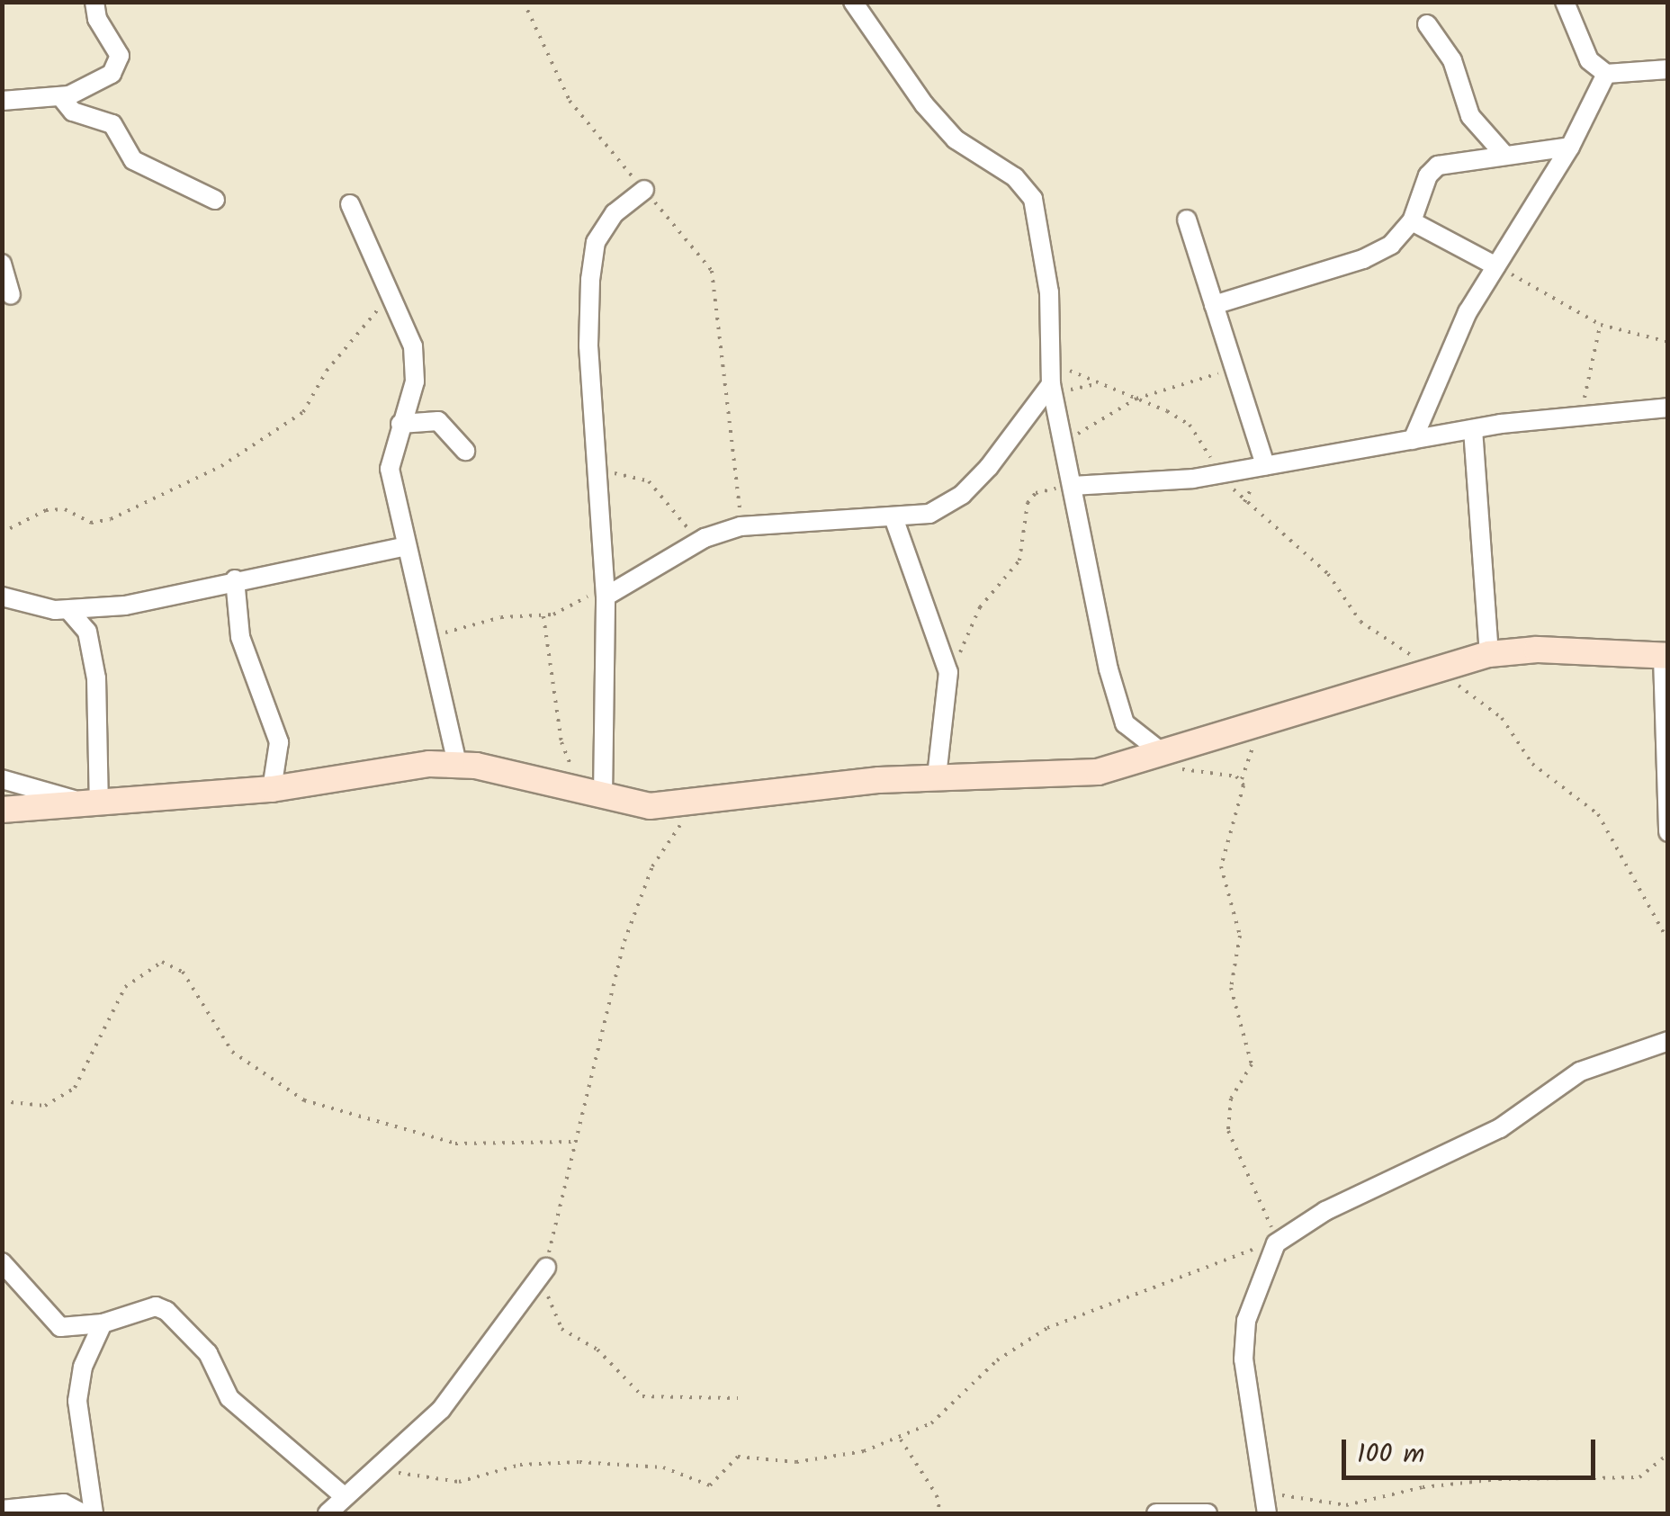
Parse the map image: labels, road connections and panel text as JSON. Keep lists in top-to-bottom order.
{
  "scale_bar": "100 m"
}
